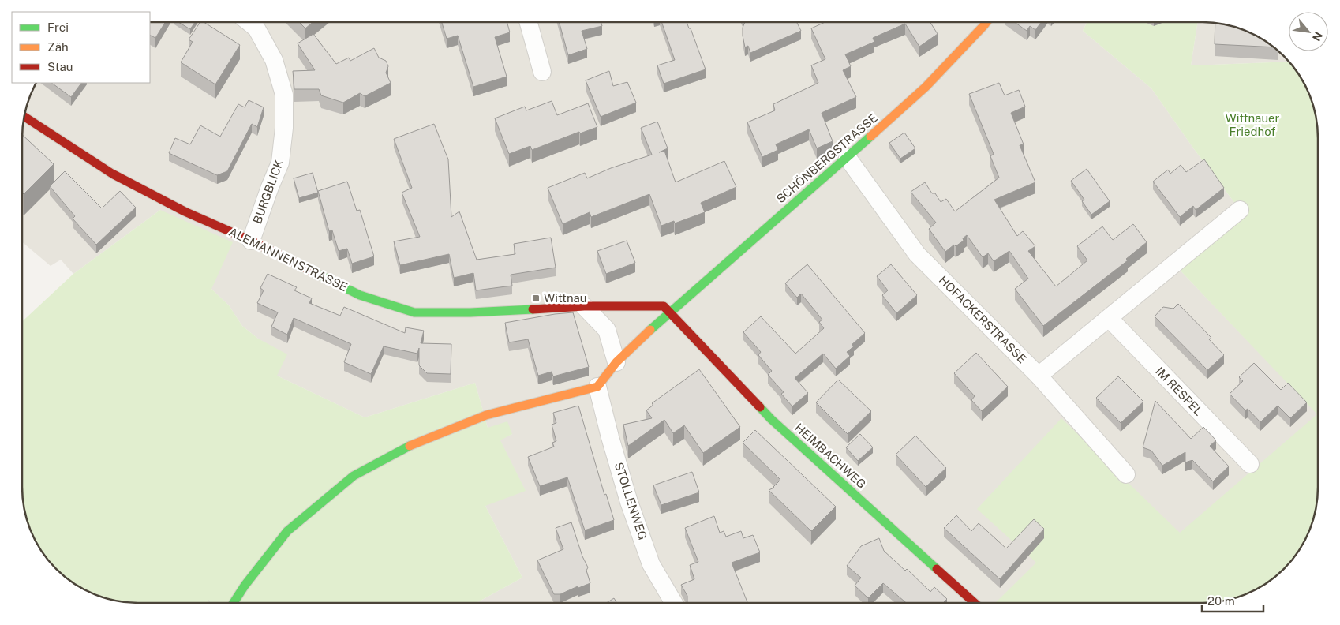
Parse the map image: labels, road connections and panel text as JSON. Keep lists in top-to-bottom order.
{
  "streets": {
    "street": [
      "SCHÖNBERGSTRASSE",
      "BURGBLICK",
      "ALEMANNENSTRASSE",
      "HOFACKERSTRASSE",
      "IM RESPEL",
      "HEIMBACHWEG",
      "STOLLENWEG"
    ]
  },
  "crossings": [
    ["SCHÖNBERGSTRASSE", "ALEMANNENSTRASSE"],
    ["SCHÖNBERGSTRASSE", "HOFACKERSTRASSE"],
    ["SCHÖNBERGSTRASSE", "HEIMBACHWEG"],
    ["SCHÖNBERGSTRASSE", "STOLLENWEG"],
    ["BURGBLICK", "ALEMANNENSTRASSE"],
    ["ALEMANNENSTRASSE", "HEIMBACHWEG"]
  ],
  "parks": ["Wittnauer Friedhof"],
  "places": {
    "transit": ["Wittnau"]
  },
  "legend": ["Frei", "Zäh", "Stau"],
  "scale_bar": "20 m",
  "north": "bottom right"
}
